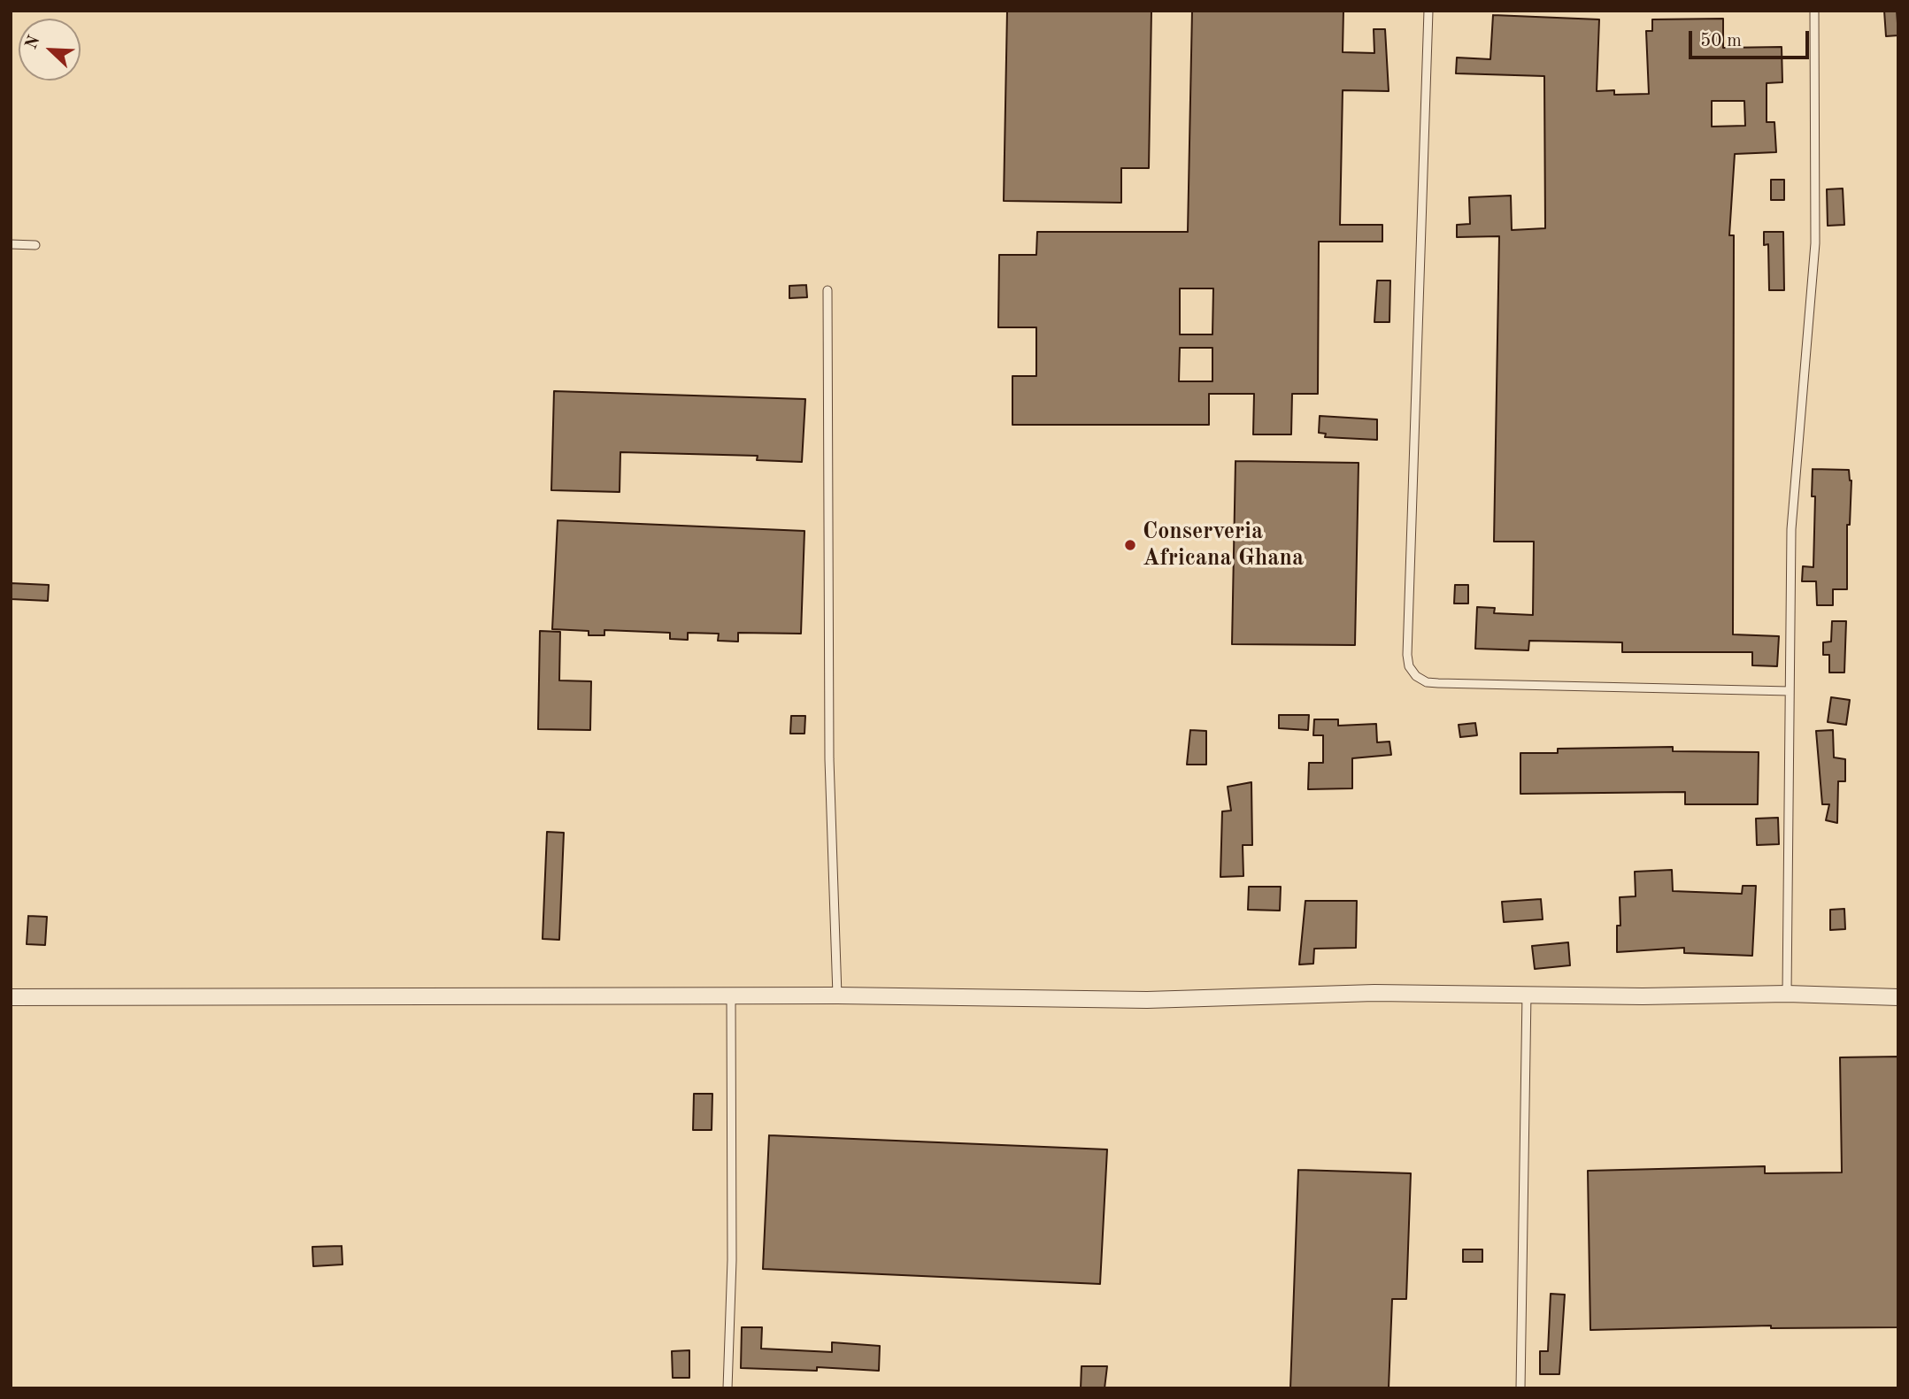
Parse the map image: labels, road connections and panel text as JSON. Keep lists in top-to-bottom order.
{
  "places": ["Conserveria Africana Ghana"],
  "scale_bar": "50 m",
  "north": "top left"
}
